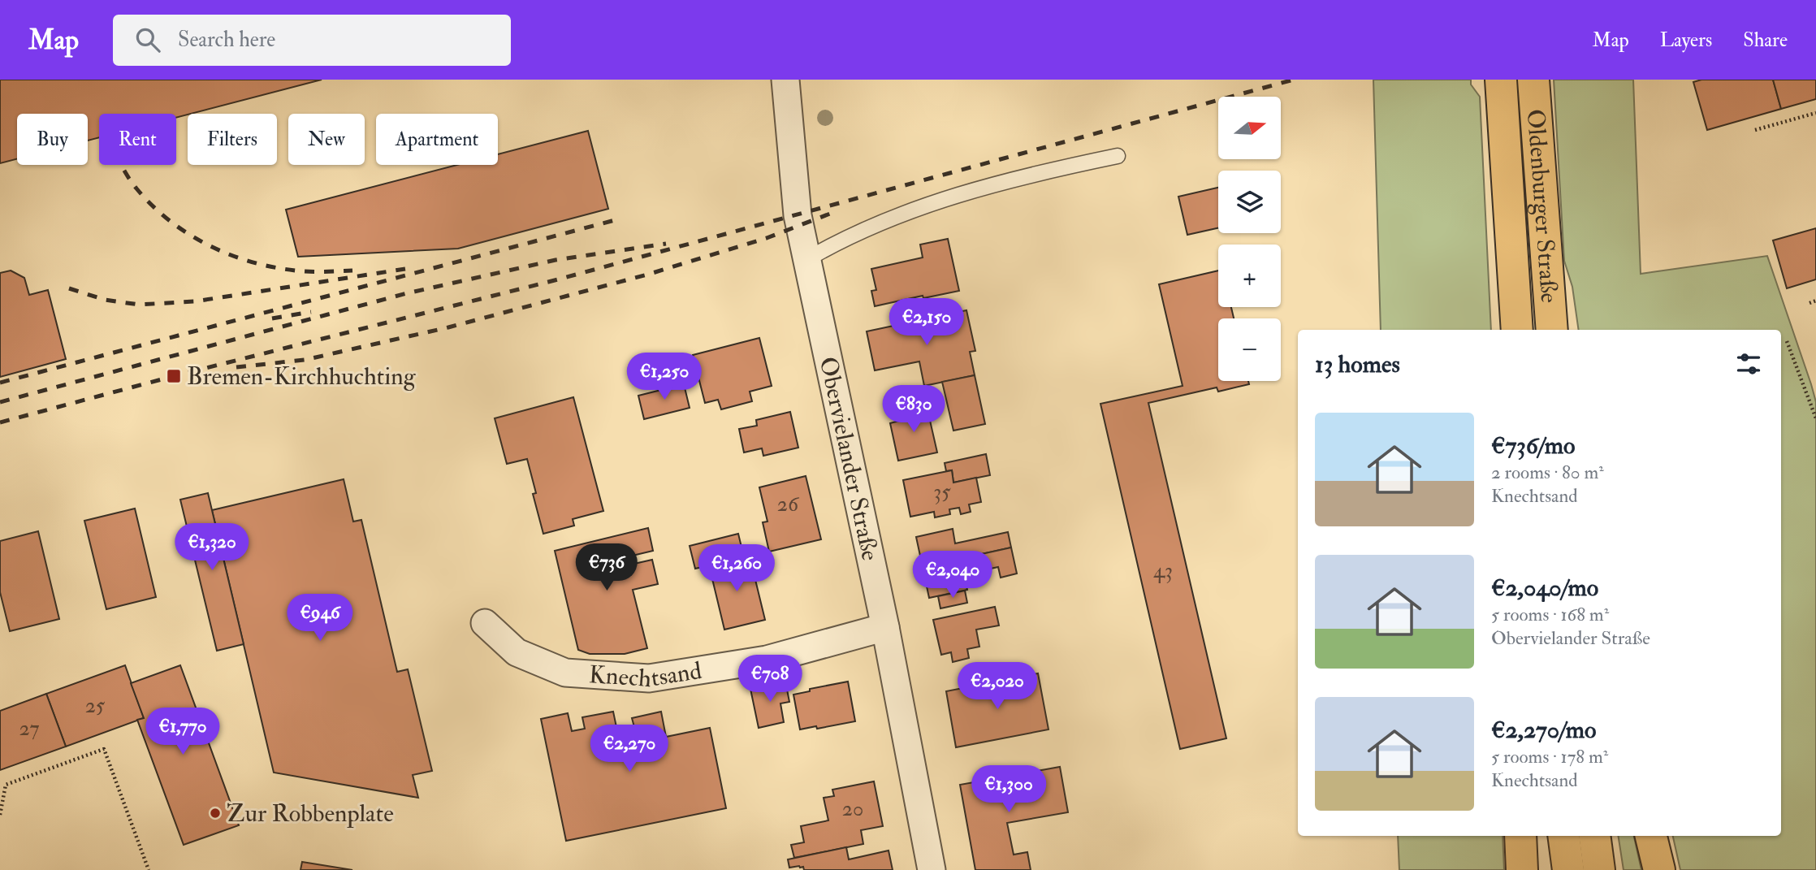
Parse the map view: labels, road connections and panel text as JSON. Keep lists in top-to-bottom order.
{
  "streets": {
    "highway": ["Oldenburger Straße"],
    "street": ["Obervielander Straße", "Knechtsand"]
  },
  "crossings": [
    ["Obervielander Straße", "Knechtsand"]
  ],
  "places": {
    "transit": ["Bremen-Kirchhuchting"],
    "other": ["Zur Robbenplate"]
  },
  "house_numbers": [
    "35",
    "26",
    "43",
    "25",
    "27",
    "20"
  ],
  "north": "right",
  "page": {
    "header": "Map",
    "search": "Search here",
    "nav": ["Map", "Layers", "Share"],
    "map_buttons": ["+", "−"],
    "chip": [
      "Buy",
      "Rent",
      "Filters",
      "New",
      "Apartment"
    ],
    "price": [
      "€2,150",
      "€1,250",
      "€830",
      "€1,320",
      "€736",
      "€1,260",
      "€2,040",
      "€946",
      "€708",
      "€2,020",
      "€1,770",
      "€2,270",
      "€1,300"
    ],
    "heading": "13 homes",
    "list": [
      {
        "name": "€736/mo",
        "note": "2 rooms · 80 m² · Knechtsand"
      },
      {
        "name": "€2,040/mo",
        "note": "5 rooms · 168 m² · Obervielander Straße"
      },
      {
        "name": "€2,270/mo",
        "note": "5 rooms · 178 m² · Knechtsand"
      }
    ]
  }
}
